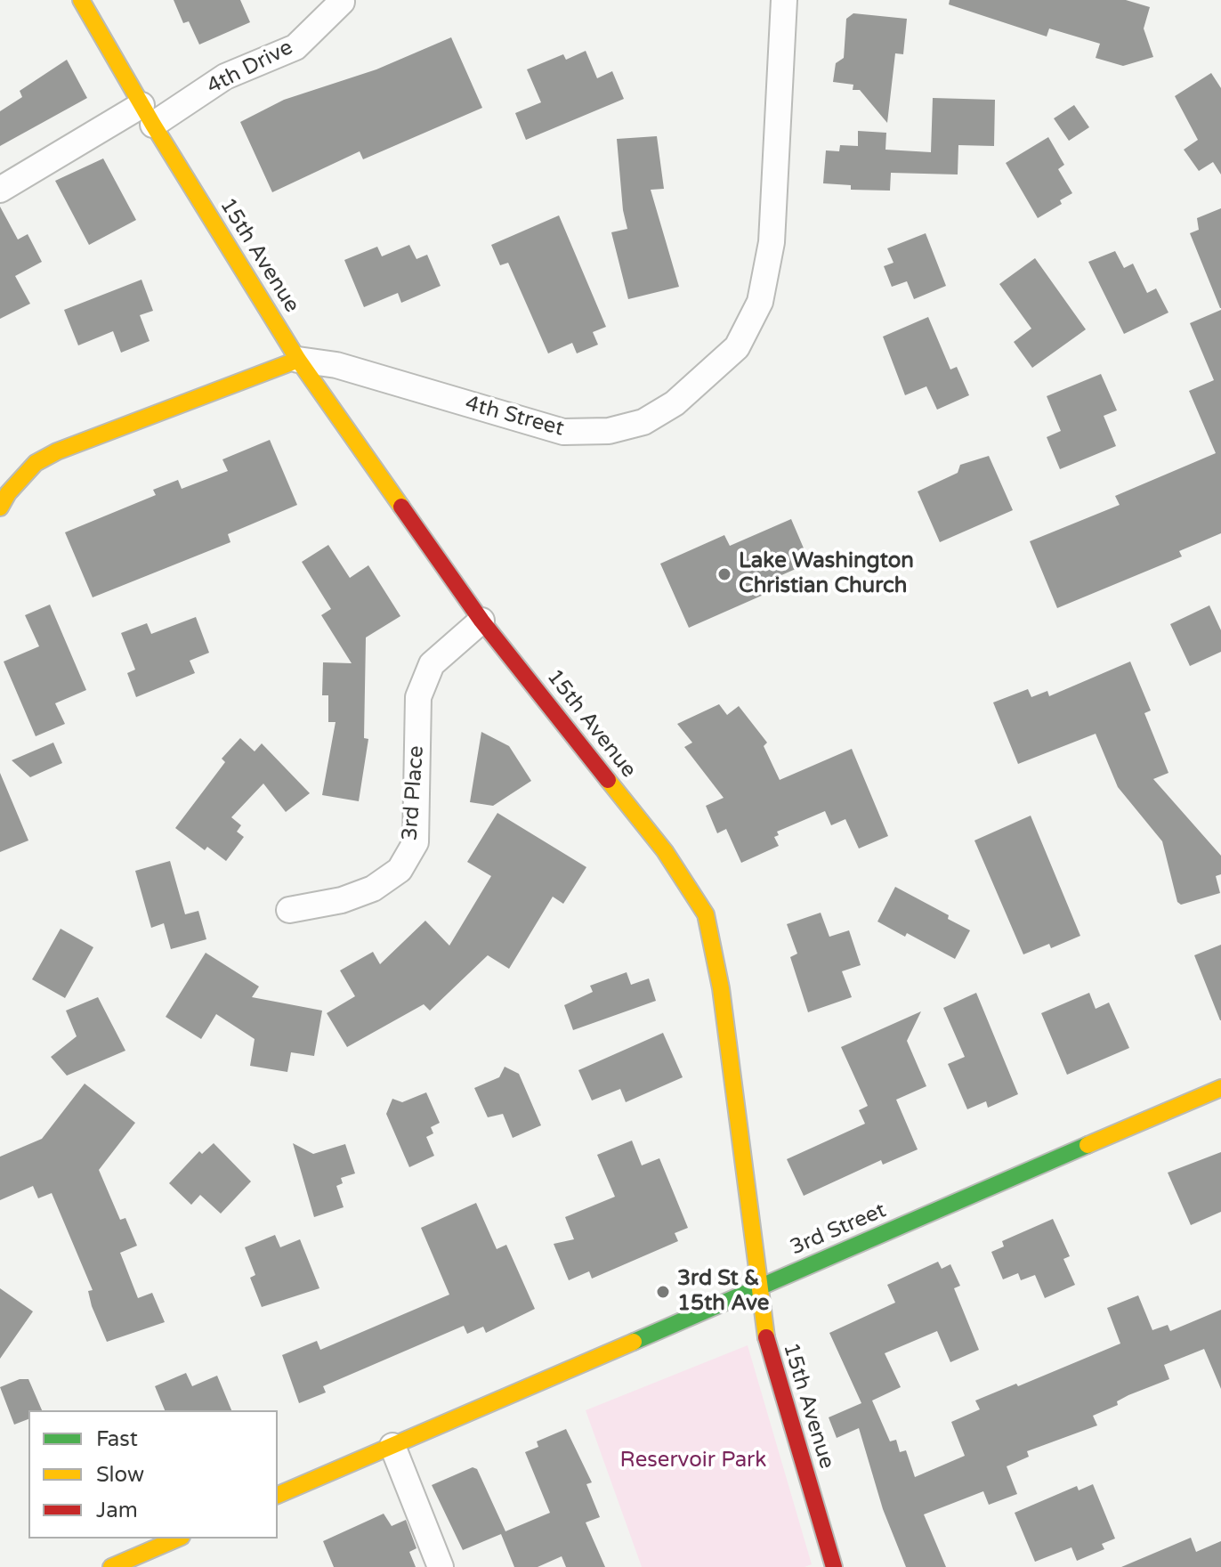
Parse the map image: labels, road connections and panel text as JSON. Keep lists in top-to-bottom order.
{
  "streets": {
    "street": [
      "4th Drive",
      "15th Avenue",
      "4th Street",
      "3rd Place",
      "3rd Street"
    ]
  },
  "crossings": [
    ["4th Drive", "15th Avenue"],
    ["15th Avenue", "4th Street"],
    ["15th Avenue", "3rd Place"],
    ["15th Avenue", "3rd Street"]
  ],
  "parks": ["Reservoir Park"],
  "places": ["Lake Washington Christian Church", "3rd St & 15th Ave"],
  "legend": ["Fast", "Slow", "Jam"]
}
